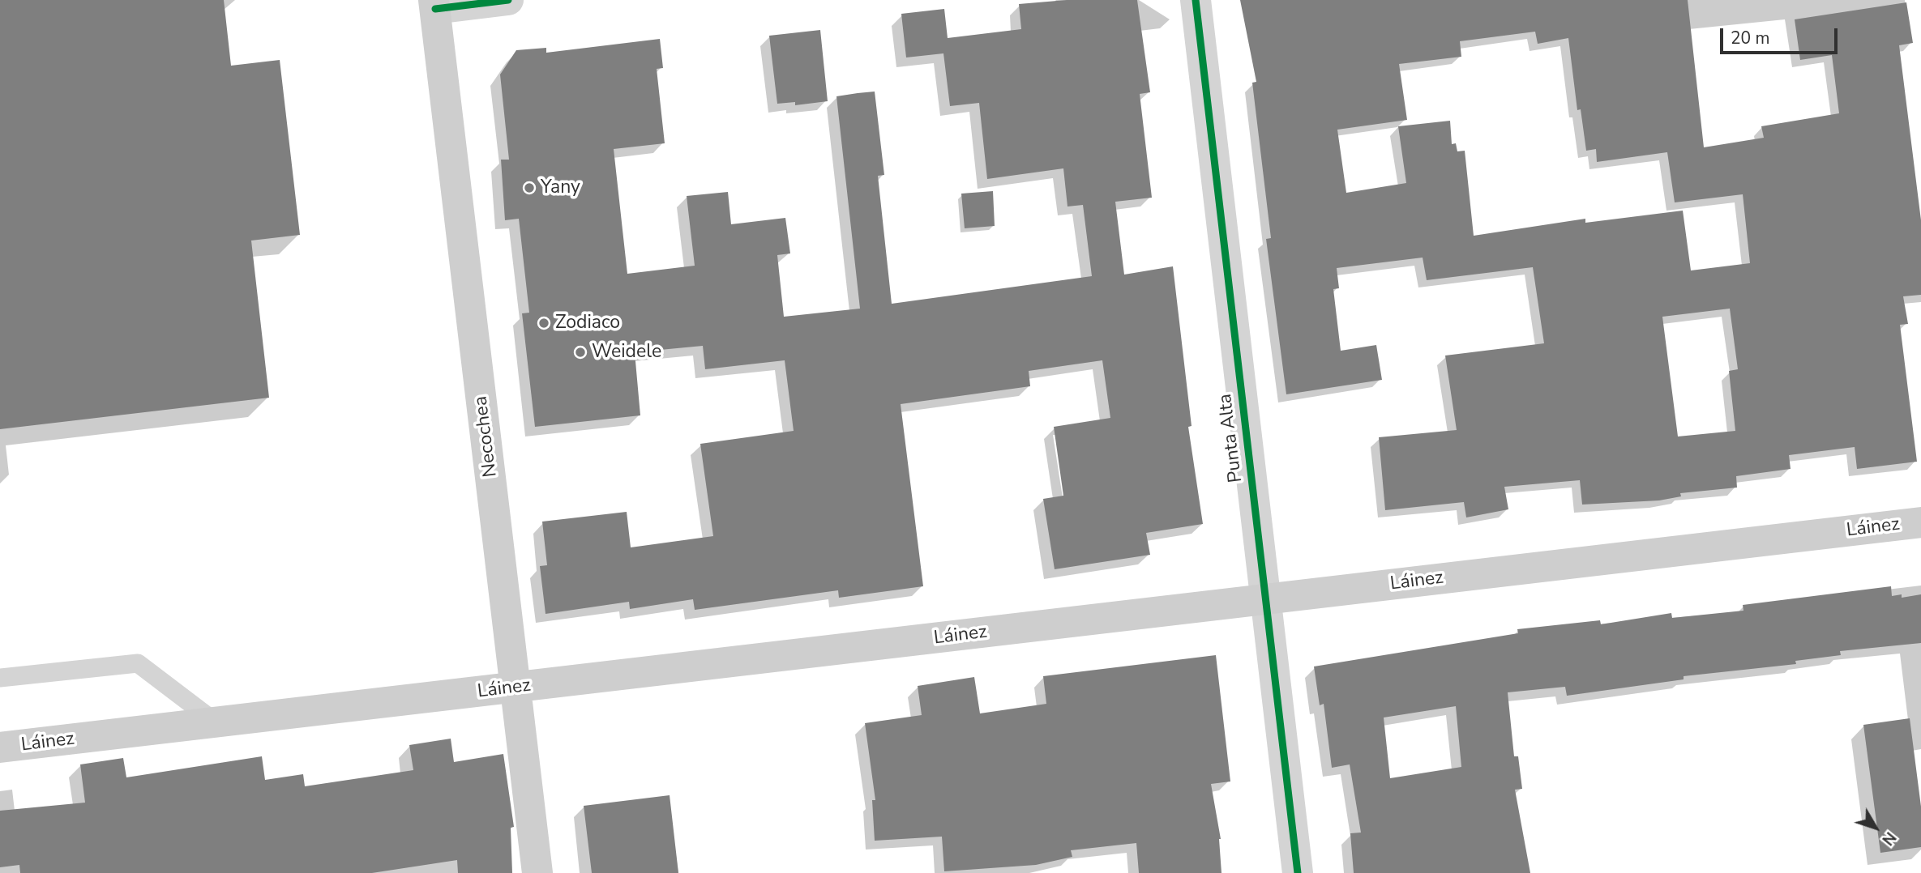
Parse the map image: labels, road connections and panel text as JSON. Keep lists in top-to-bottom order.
{
  "streets": {
    "main road": ["Necochea", "Láinez"],
    "street": ["Punta Alta"]
  },
  "crossings": [
    ["Necochea", "Láinez"],
    ["Punta Alta", "Láinez"]
  ],
  "places": ["Yany", "Zodiaco", "Weidele"],
  "scale_bar": "20 m",
  "north": "bottom right"
}
